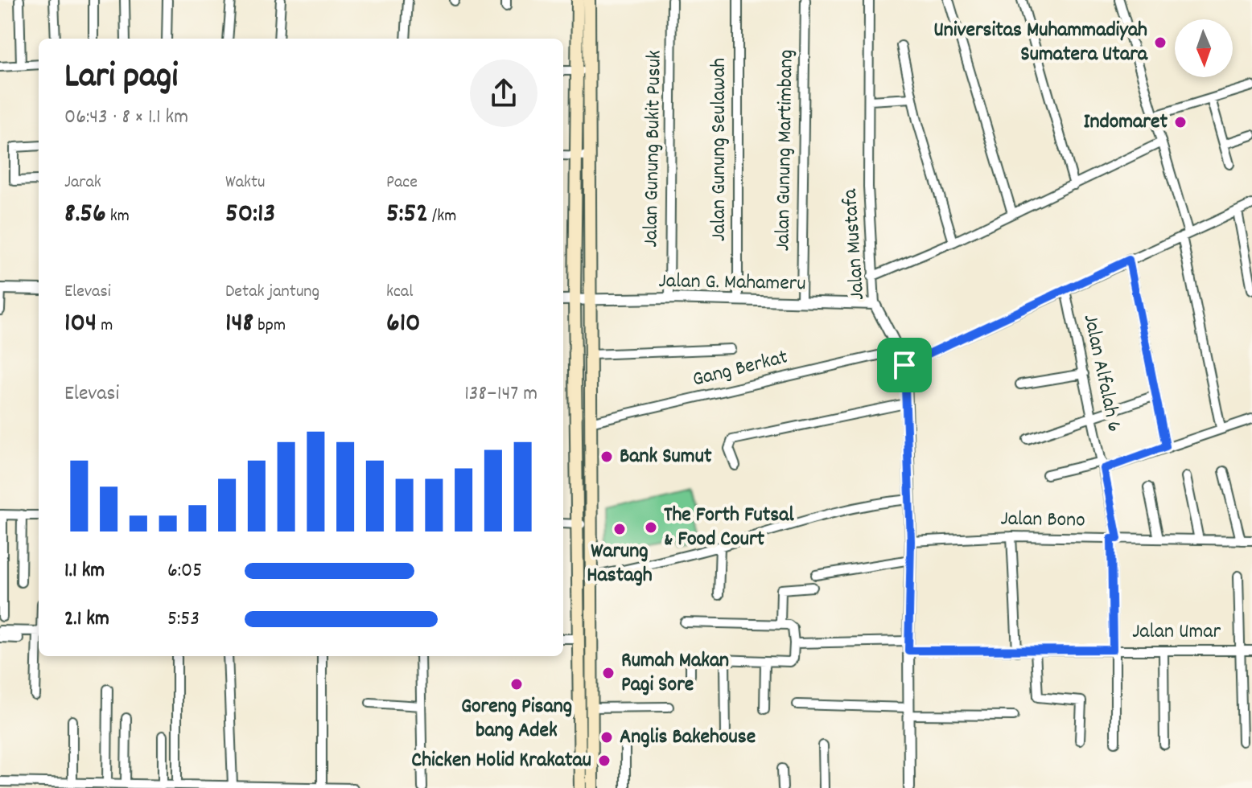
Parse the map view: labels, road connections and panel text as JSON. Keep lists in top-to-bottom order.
{
  "streets": {
    "street": [
      "Jalan Gunung Bukit Pusuk",
      "Jalan Gunung Seulawah",
      "Jalan Gunung Martimbang",
      "Jalan Mustafa",
      "Jalan G. Mahameru",
      "Gang Berkat",
      "Jalan Alfalah 6",
      "Jalan Bono",
      "Jalan Umar"
    ]
  },
  "crossings": [
    ["Jalan Gunung Bukit Pusuk", "Jalan G. Mahameru"],
    ["Jalan Gunung Seulawah", "Jalan G. Mahameru"],
    ["Jalan Gunung Martimbang", "Jalan G. Mahameru"],
    ["Jalan Mustafa", "Jalan G. Mahameru"],
    ["Jalan Mustafa", "Gang Berkat"],
    ["Jalan Mustafa", "Jalan Bono"],
    ["Jalan Mustafa", "Jalan Umar"],
    ["Jalan Alfalah 6", "Jalan Bono"],
    ["Jalan Alfalah 6", "Jalan Umar"]
  ],
  "places": [
    "Universitas Muhammadiyah Sumatera Utara",
    "Indomaret",
    "Bank Sumut",
    "The Forth Futsal & Food Court",
    "Warung Hastagh",
    "Rumah Makan Pagi Sore",
    "Goreng Pisang bang Adek",
    "Anglis Bakehouse",
    "Chicken Holid Krakatau"
  ],
  "north": "bottom",
  "page": {
    "heading": ["Lari pagi", "06:43 · 8 × 1.1 km"],
    "stats": [
      ["Jarak", "8.56 km"],
      ["Waktu", "50:13"],
      ["Pace", "5:52 /km"],
      ["Elevasi", "104 m"],
      ["Detak jantung", "148 bpm"],
      ["kcal", "610"]
    ],
    "chart": ["Elevasi", "138–147 m"],
    "list": [
      {
        "name": "1.1 km",
        "note": "6:05"
      },
      {
        "name": "2.1 km",
        "note": "5:53"
      }
    ]
  }
}
